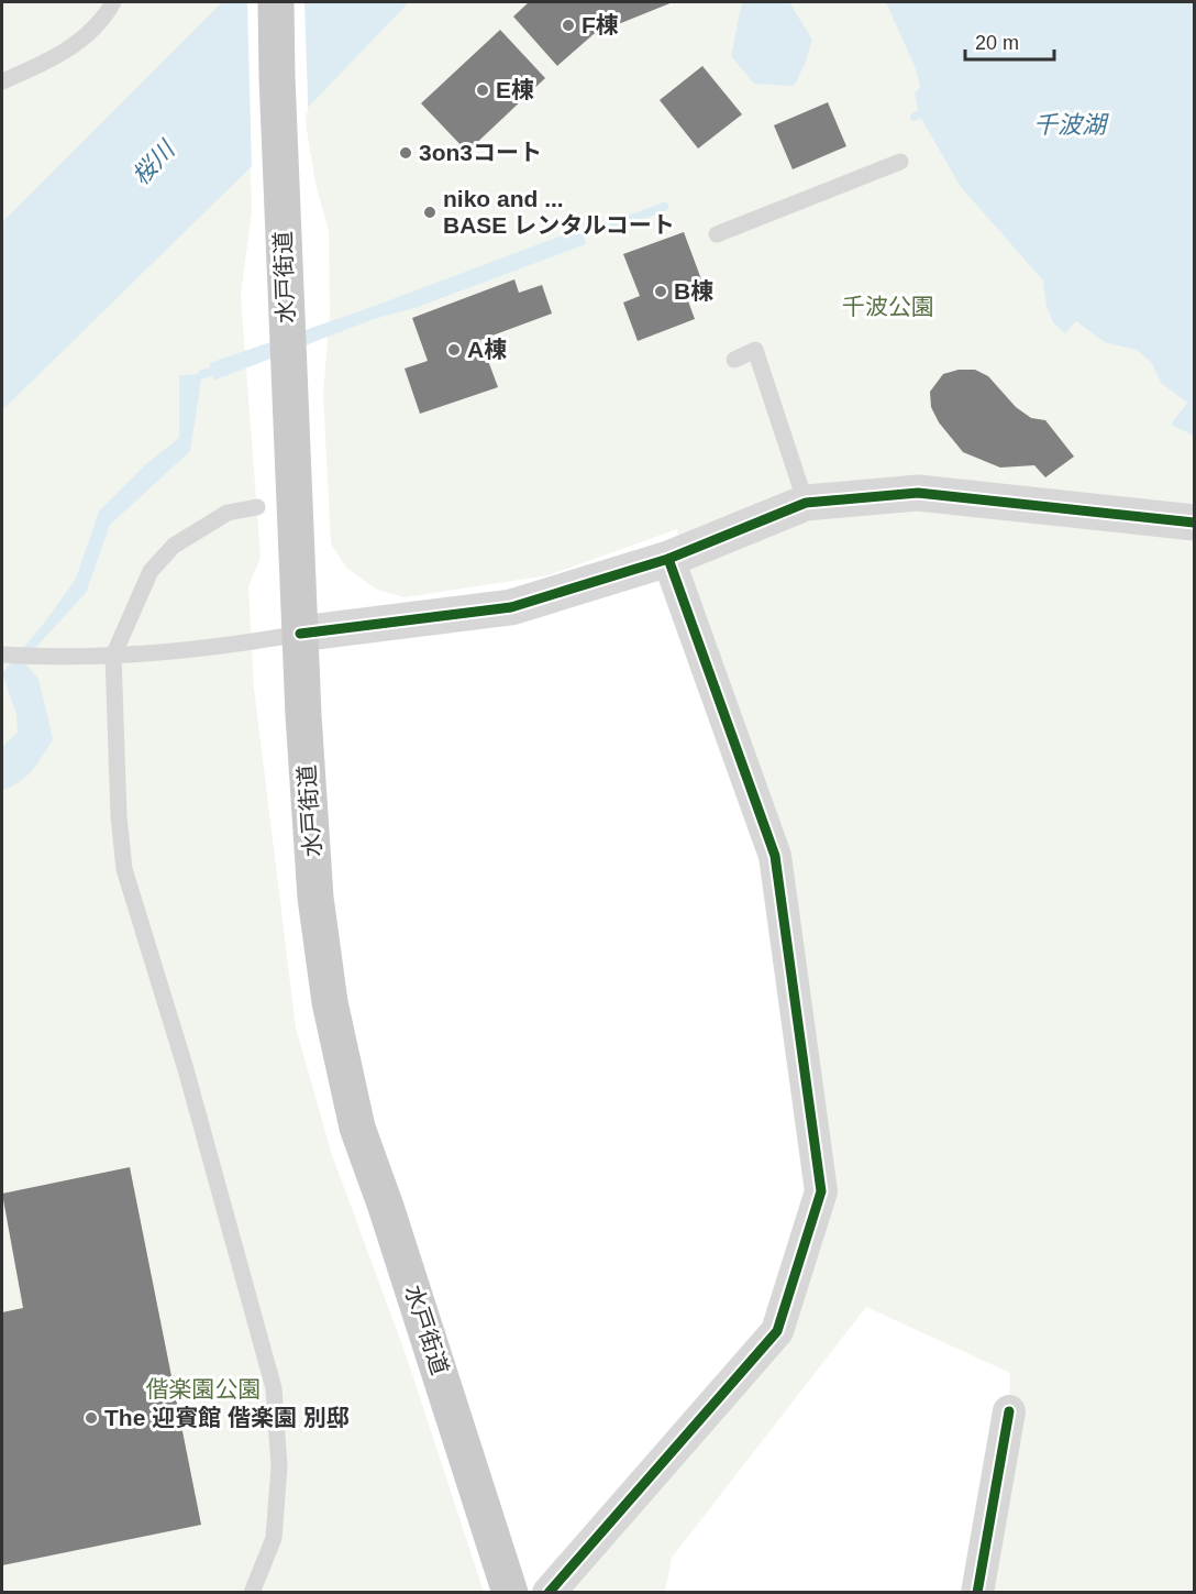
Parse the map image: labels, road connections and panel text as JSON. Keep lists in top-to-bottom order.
{
  "streets": {
    "main road": ["水戸街道"]
  },
  "water": ["千波湖", "桜川"],
  "parks": ["千波公園", "偕楽園公園"],
  "places": [
    "F棟",
    "E棟",
    "3on3コート",
    "niko and ... BASE レンタルコート",
    "B棟",
    "A棟",
    "The 迎賓館 偕楽園 別邸"
  ],
  "scale_bar": "20 m"
}
